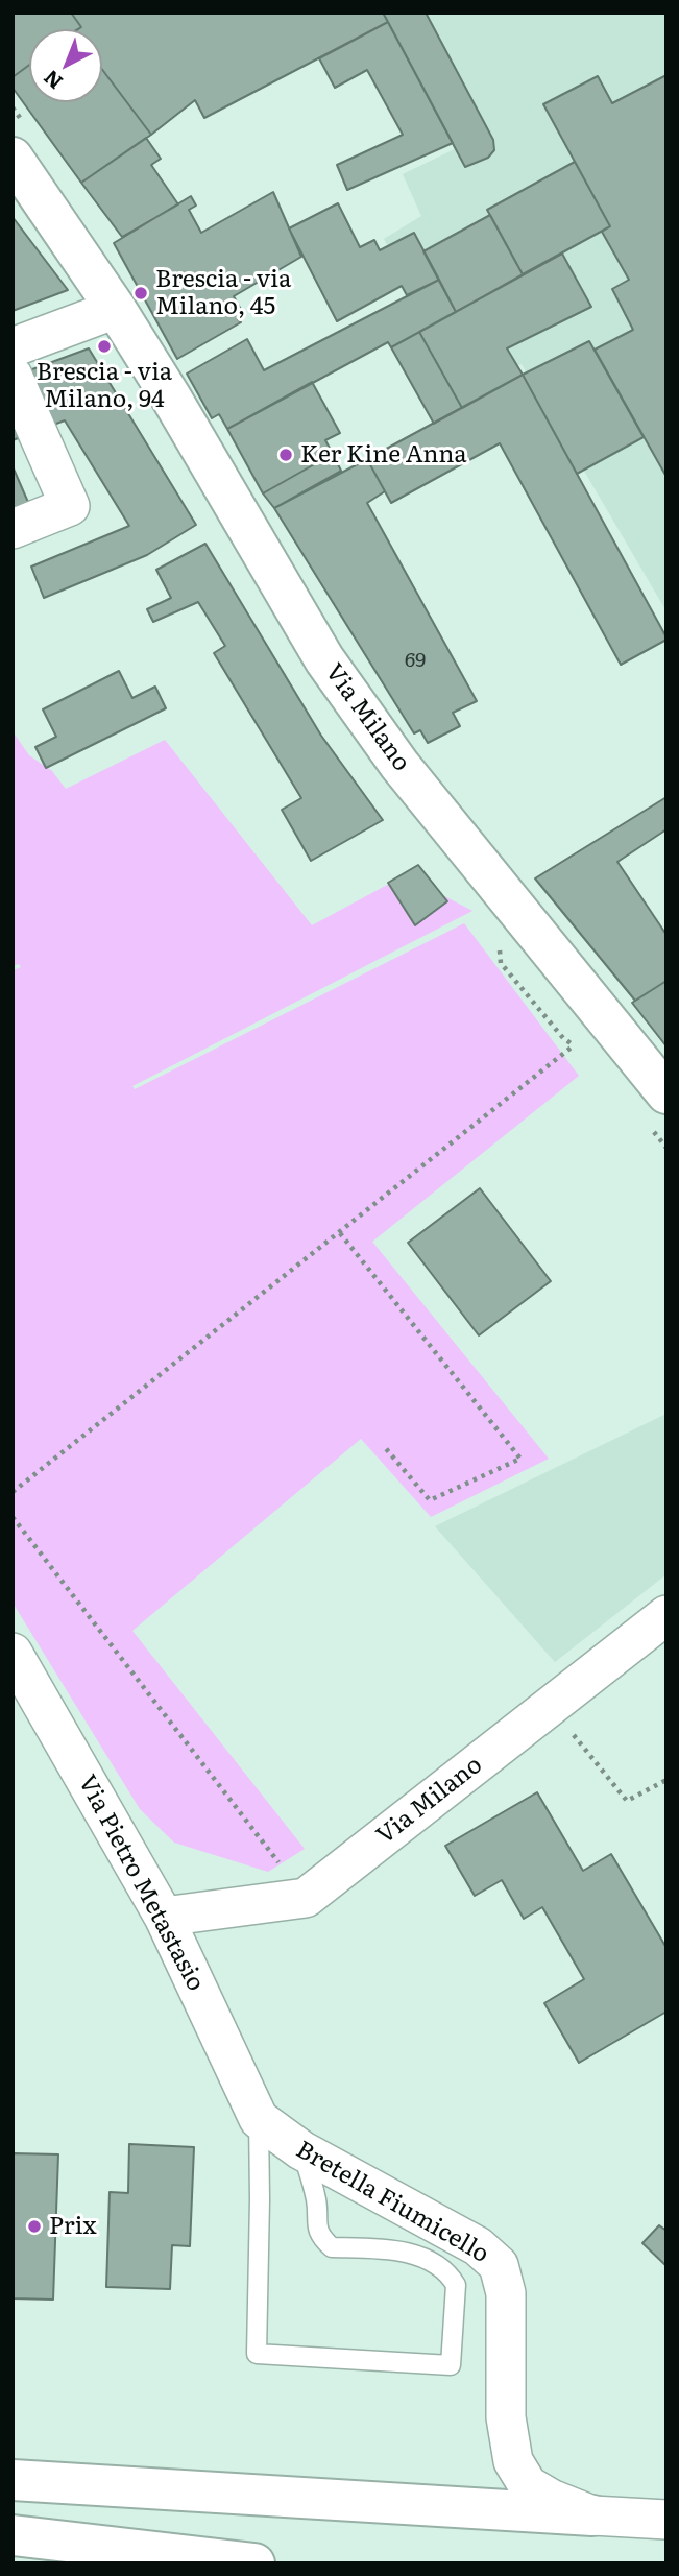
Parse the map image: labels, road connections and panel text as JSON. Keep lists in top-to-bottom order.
{
  "streets": {
    "main road": ["Via Milano"],
    "street": ["Via Pietro Metastasio", "Bretella Fiumicello"]
  },
  "crossings": [
    ["Via Pietro Metastasio", "Bretella Fiumicello"]
  ],
  "places": [
    "Brescia - via Milano, 45",
    "Brescia - via Milano, 94",
    "Ker Kine Anna",
    "Prix"
  ],
  "house_numbers": ["69"],
  "north": "bottom left"
}
